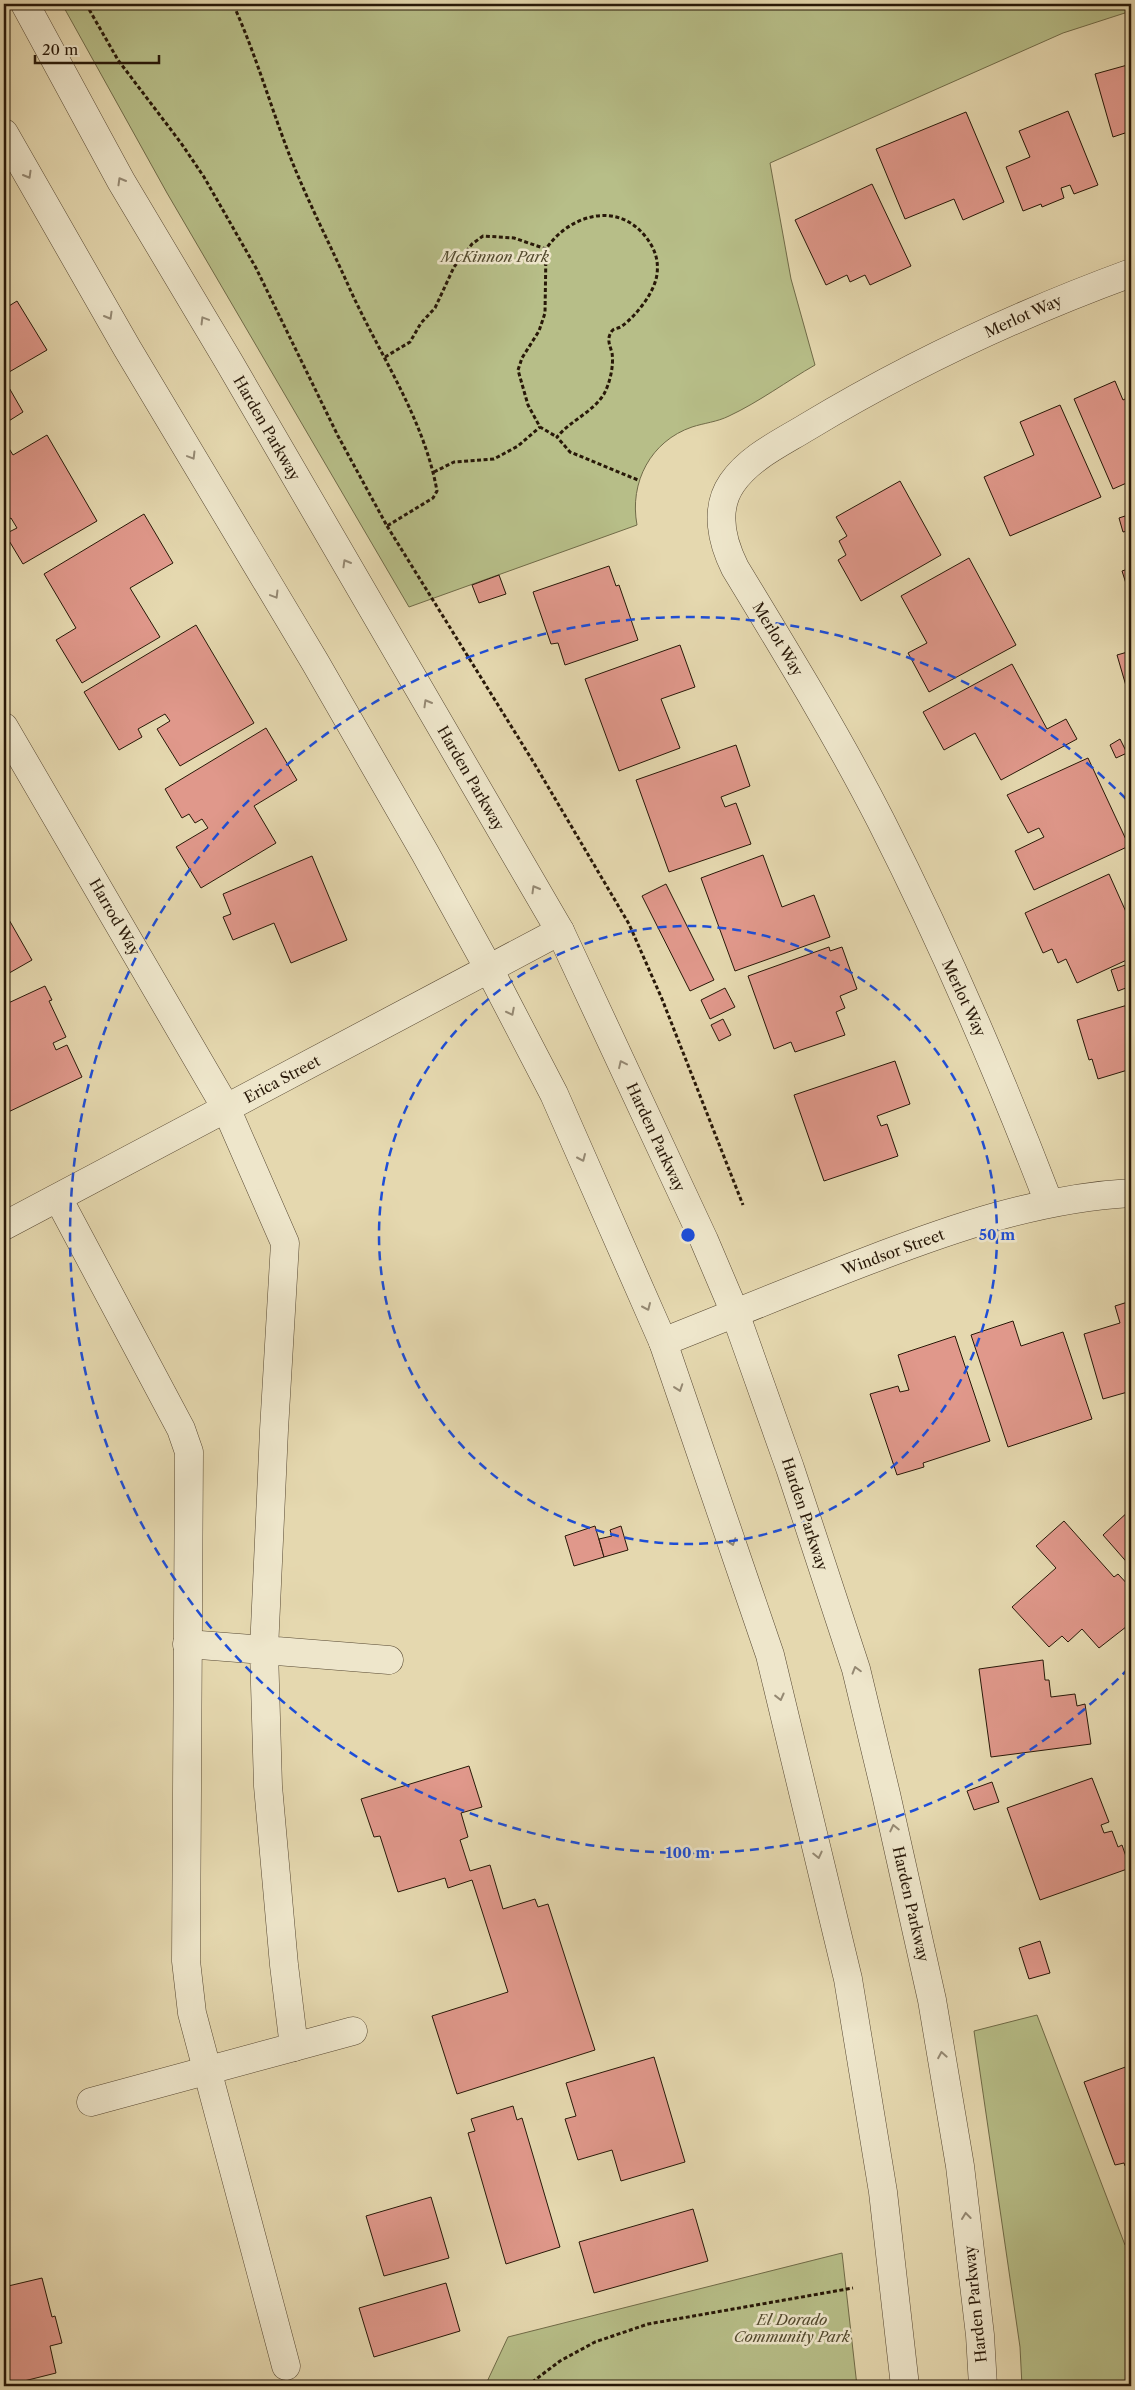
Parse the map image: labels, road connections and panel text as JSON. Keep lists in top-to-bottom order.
{
  "streets": {
    "street": [
      "Merlot Way",
      "Harden Parkway",
      "Harrod Way",
      "Erica Street",
      "Windsor Street"
    ]
  },
  "crossings": [
    ["Merlot Way", "Windsor Street"],
    ["Harden Parkway", "Erica Street"],
    ["Harden Parkway", "Windsor Street"],
    ["Harrod Way", "Erica Street"]
  ],
  "parks": ["McKinnon Park", "El Dorado Community Park"],
  "scale_bar": "20 m",
  "rings": ["50 m", "100 m"]
}
